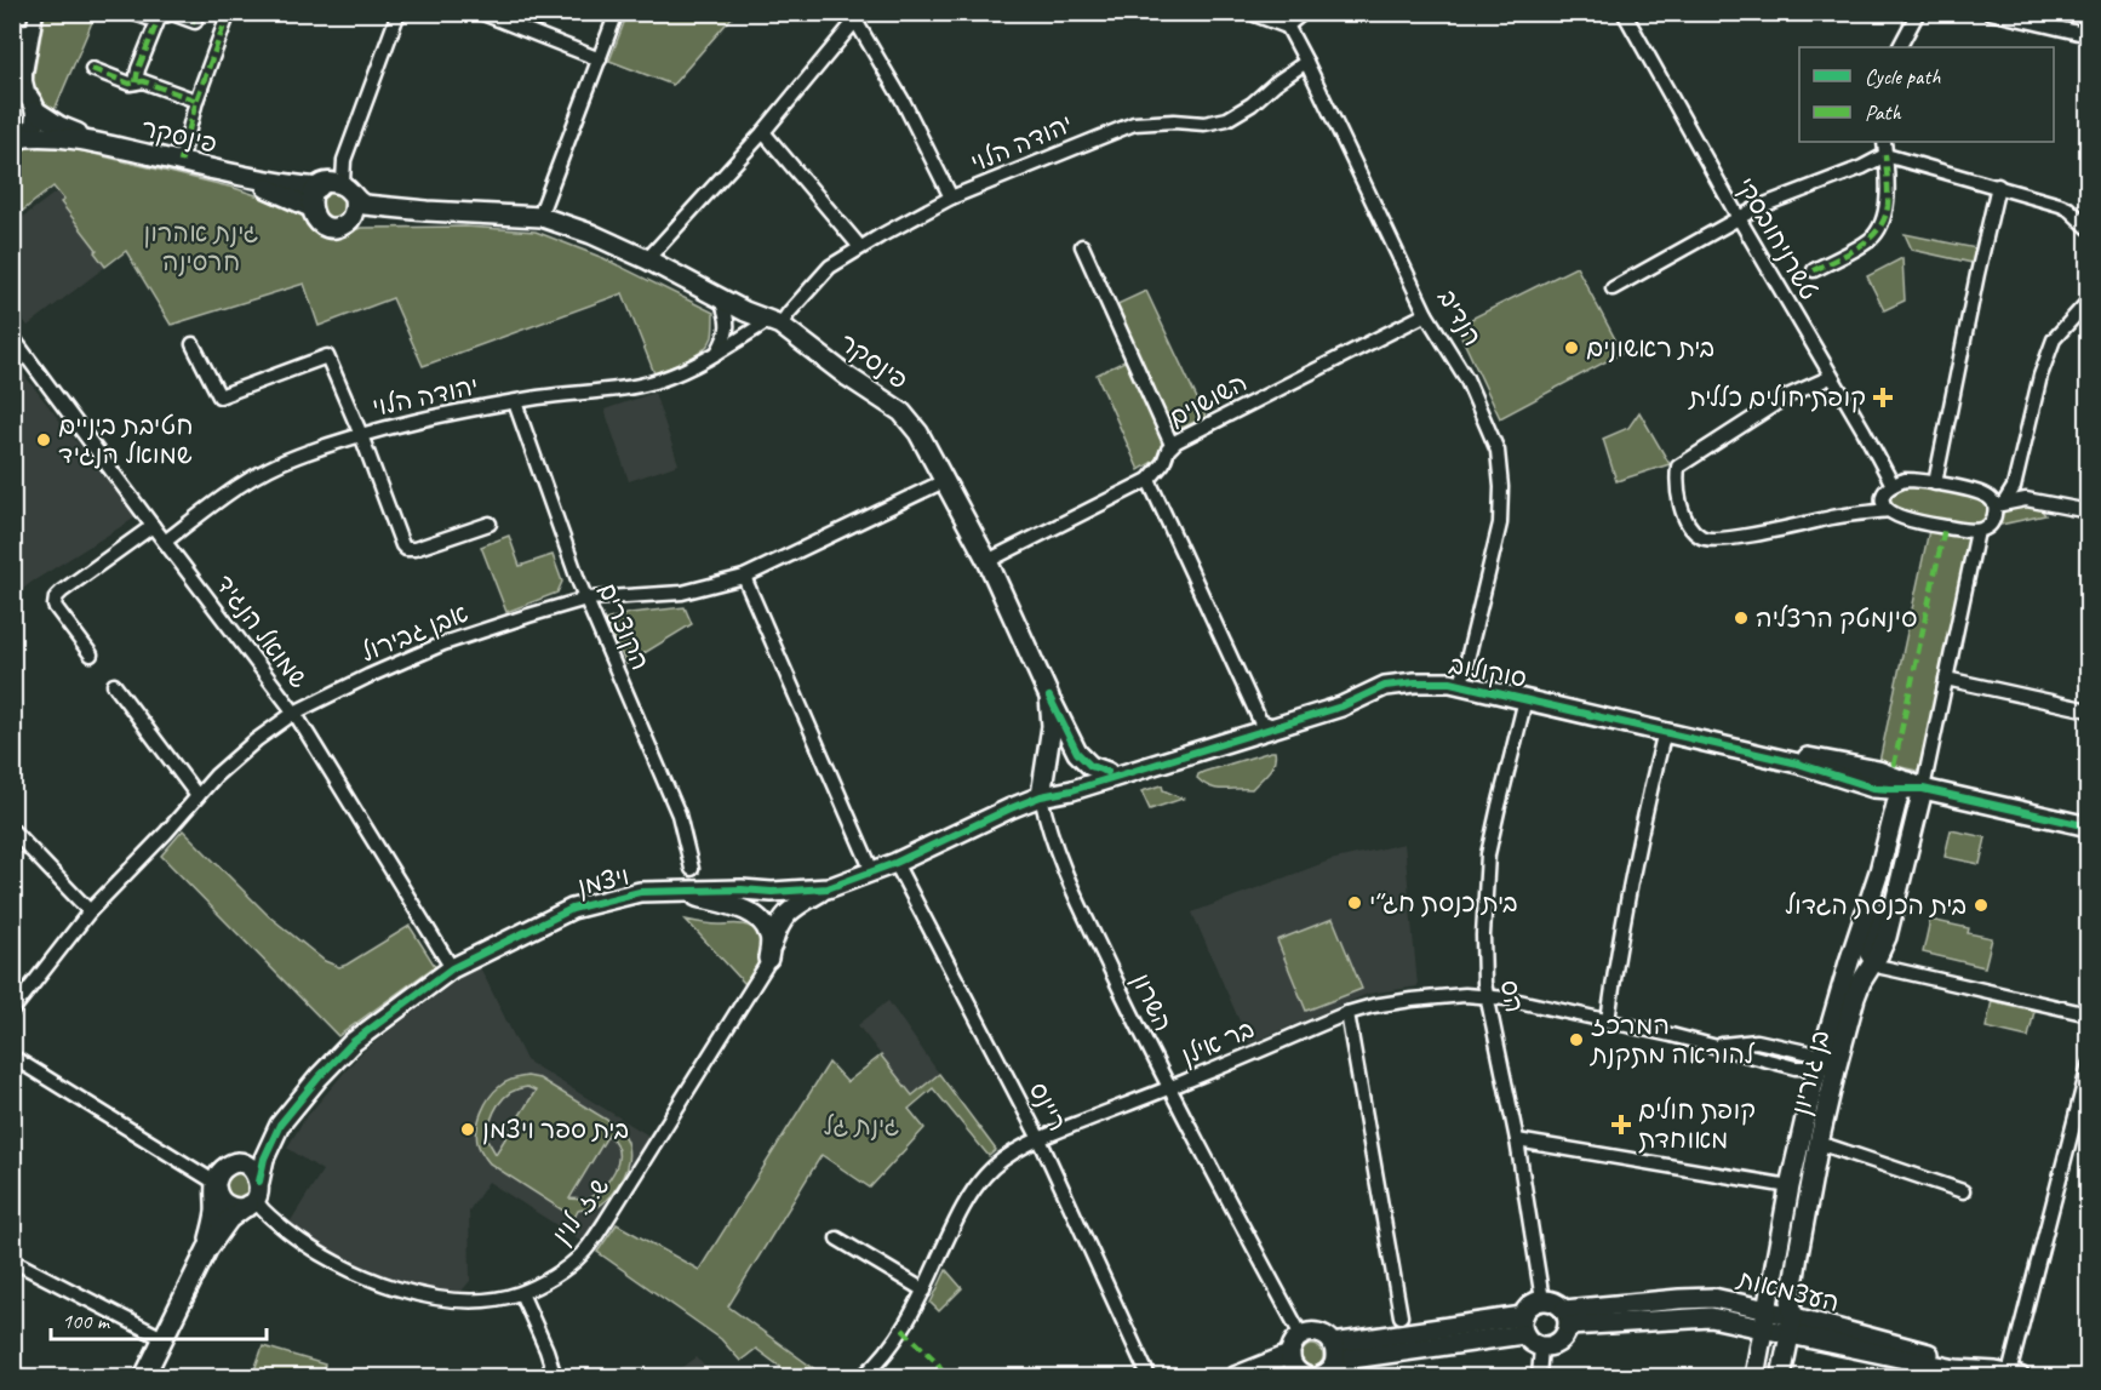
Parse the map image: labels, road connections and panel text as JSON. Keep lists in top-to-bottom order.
{
  "streets": {
    "street": [
      "פינסקר",
      "יהודה הלוי",
      "טשרניחובסקי",
      "הנדיב",
      "השושנים",
      "הקוצרים",
      "שמואל הנגיד",
      "אבן גבירול",
      "סוקולוב",
      "ויצמן",
      "הס",
      "השרון",
      "בר אילן",
      "בן גוריון",
      "ריינס",
      "ש.ז. לוין",
      "העצמאות"
    ]
  },
  "crossings": [
    ["פינסקר", "יהודה הלוי"],
    ["פינסקר", "השושנים"],
    ["פינסקר", "אבן גבירול"],
    ["פינסקר", "סוקולוב"],
    ["פינסקר", "השרון"],
    ["יהודה הלוי", "הנדיב"],
    ["יהודה הלוי", "הקוצרים"],
    ["יהודה הלוי", "שמואל הנגיד"],
    ["הנדיב", "השושנים"],
    ["הנדיב", "סוקולוב"],
    ["הקוצרים", "אבן גבירול"],
    ["שמואל הנגיד", "אבן גבירול"],
    ["שמואל הנגיד", "ויצמן"],
    ["סוקולוב", "ויצמן"],
    ["סוקולוב", "הס"],
    ["סוקולוב", "השרון"],
    ["סוקולוב", "בן גוריון"],
    ["ויצמן", "ריינס"],
    ["ויצמן", "ש.ז. לוין"],
    ["הס", "בר אילן"],
    ["הס", "העצמאות"],
    ["השרון", "בר אילן"],
    ["בר אילן", "בן גוריון"],
    ["בר אילן", "ריינס"],
    ["בן גוריון", "העצמאות"]
  ],
  "parks": ["גינת אהרון חרסינה", "גינת גל"],
  "places": {
    "other": [
      "בית ראשונים",
      "חטיבת ביניים שמואל הנגיד",
      "סינמטק הרצליה",
      "בית כנסת חג״י",
      "בית הכנסת הגדול",
      "המרכז להוראה מתקנת",
      "בית ספר ויצמן"
    ],
    "health": ["קופת חולים כללית", "קופת חולים מאוחדת"]
  },
  "legend": ["Cycle path", "Path"],
  "scale_bar": "100 m"
}
